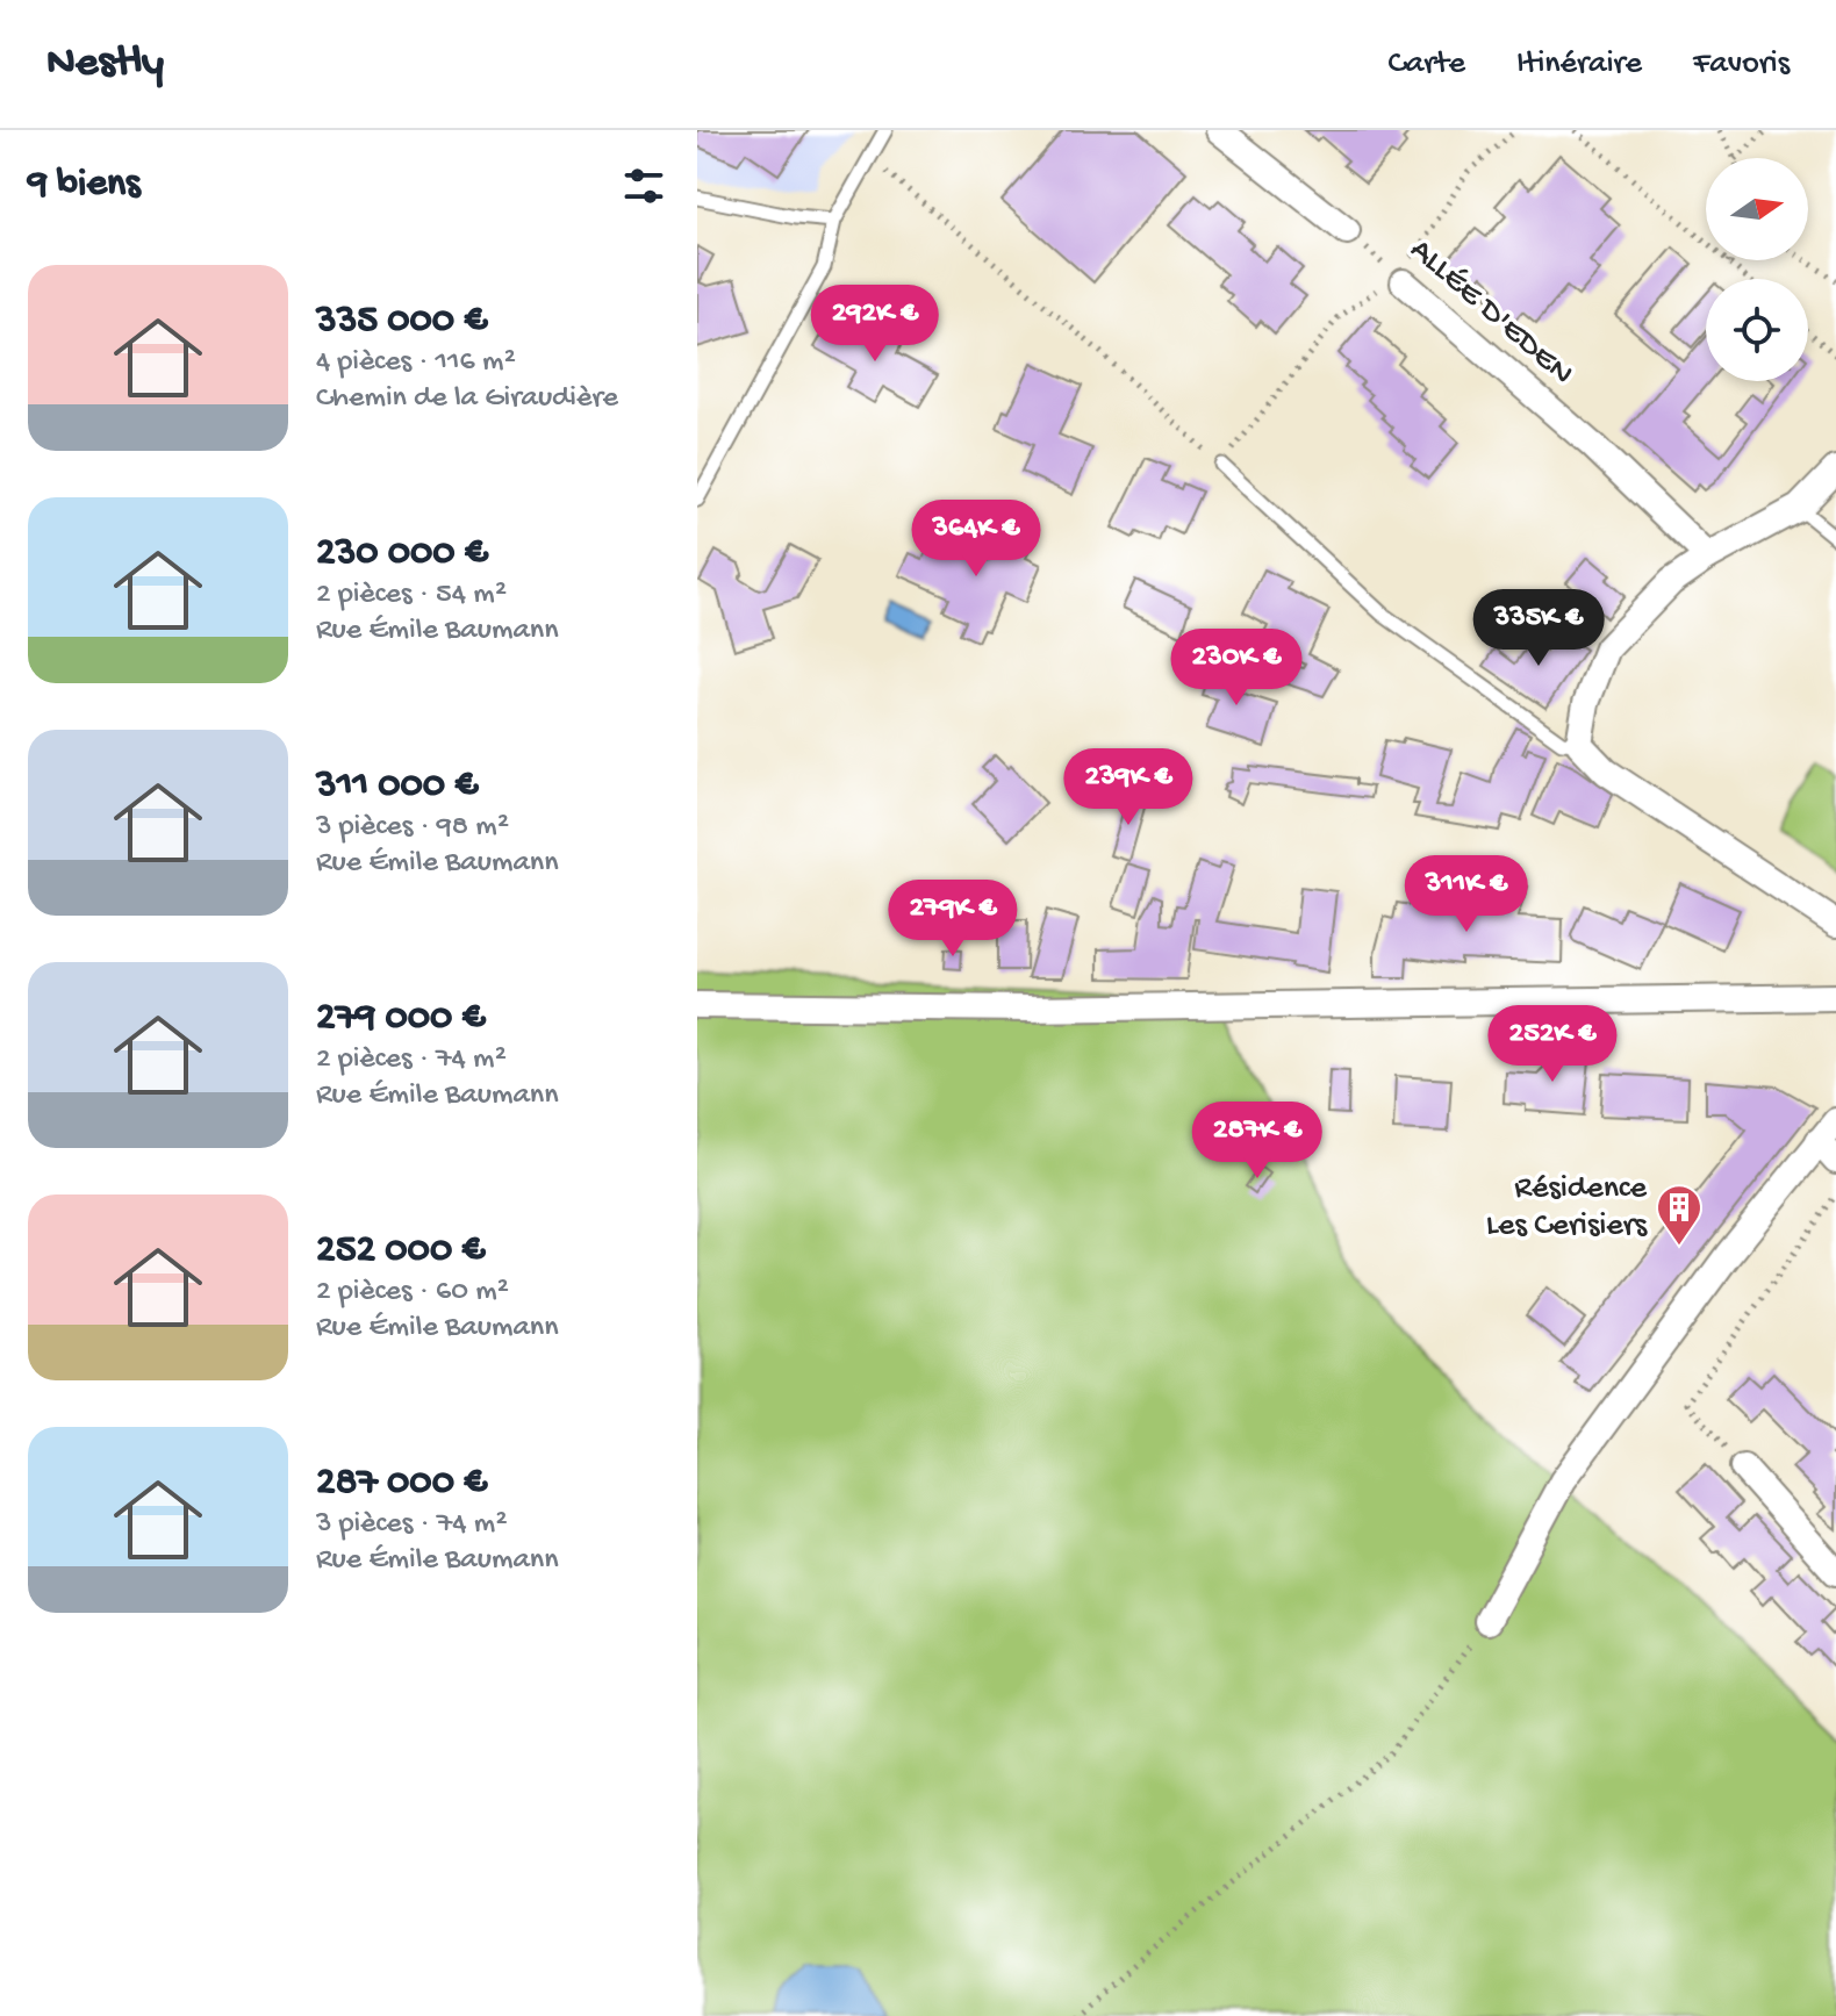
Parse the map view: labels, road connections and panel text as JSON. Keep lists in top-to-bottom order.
{
  "streets": {
    "street": ["ALLÉE D'EDEN"]
  },
  "places": {
    "building": ["Résidence Les Cerisiers"]
  },
  "north": "right",
  "page": {
    "header": "Nestly",
    "nav": ["Carte", "Itinéraire", "Favoris"],
    "heading": "9 biens",
    "list": [
      {
        "name": "335 000 €",
        "note": "4 pièces · 116 m² · Chemin de la Giraudière"
      },
      {
        "name": "230 000 €",
        "note": "2 pièces · 54 m² · Rue Émile Baumann"
      },
      {
        "name": "311 000 €",
        "note": "3 pièces · 98 m² · Rue Émile Baumann"
      },
      {
        "name": "279 000 €",
        "note": "2 pièces · 74 m² · Rue Émile Baumann"
      },
      {
        "name": "252 000 €",
        "note": "2 pièces · 60 m² · Rue Émile Baumann"
      },
      {
        "name": "287 000 €",
        "note": "3 pièces · 74 m² · Rue Émile Baumann"
      }
    ],
    "price": [
      "292K €",
      "364K €",
      "335K €",
      "230K €",
      "239K €",
      "311K €",
      "279K €",
      "252K €",
      "287K €"
    ]
  }
}
